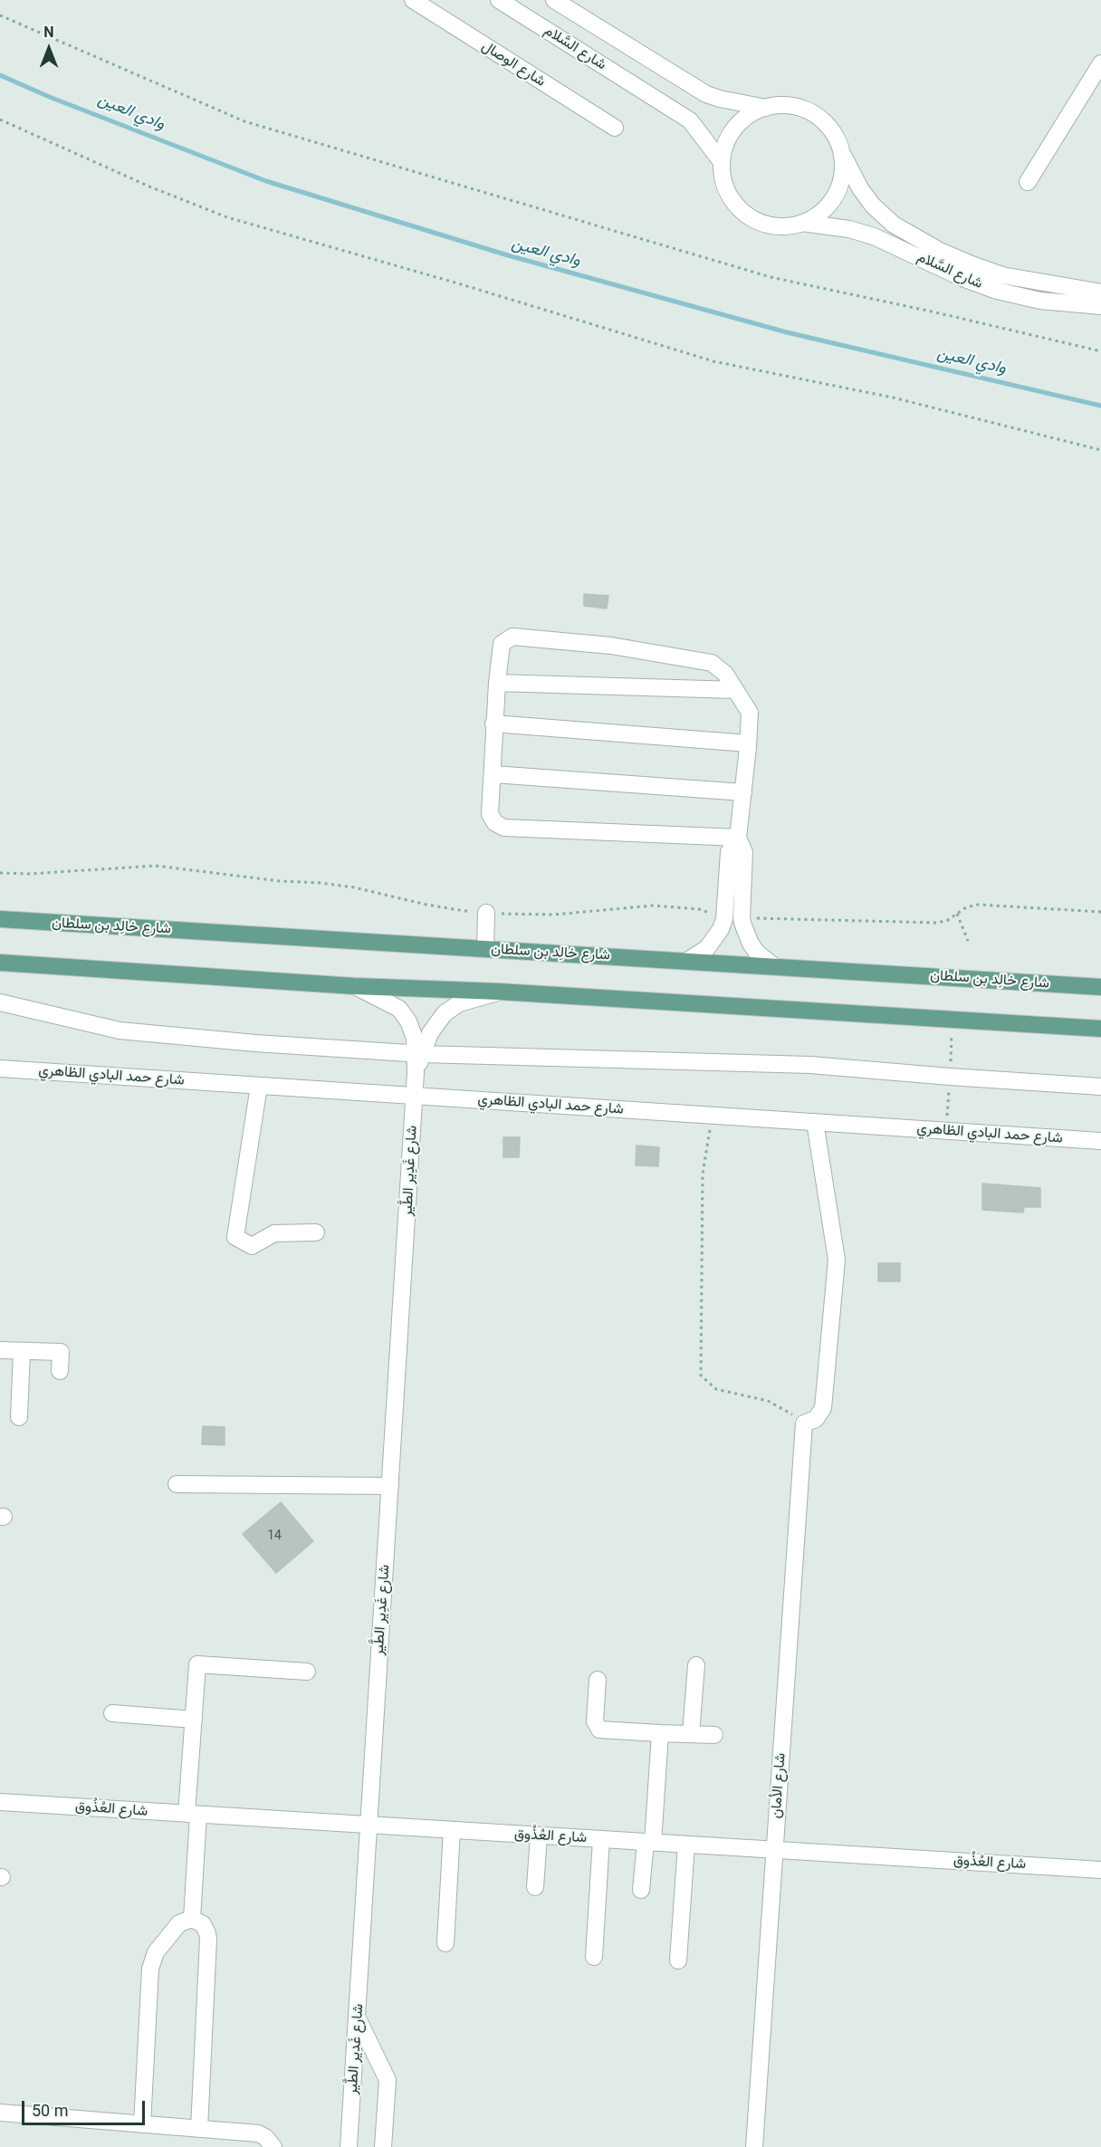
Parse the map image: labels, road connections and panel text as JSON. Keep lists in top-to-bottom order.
{
  "streets": {
    "main road": ["شارع خالِد بن سلطان"],
    "street": [
      "شارع السَّلام",
      "شارع الوصال",
      "شارع حمد البادي الظاهري",
      "شارع غَدِير الطَّير",
      "شارع الأمان",
      "شارع العُذُوق"
    ]
  },
  "crossings": [
    ["شارع حمد البادي الظاهري", "شارع غَدِير الطَّير"],
    ["شارع غَدِير الطَّير", "شارع العُذُوق"],
    ["شارع الأمان", "شارع العُذُوق"]
  ],
  "water": ["وادي العين"],
  "house_numbers": ["14"],
  "scale_bar": "50 m",
  "north": "top"
}
